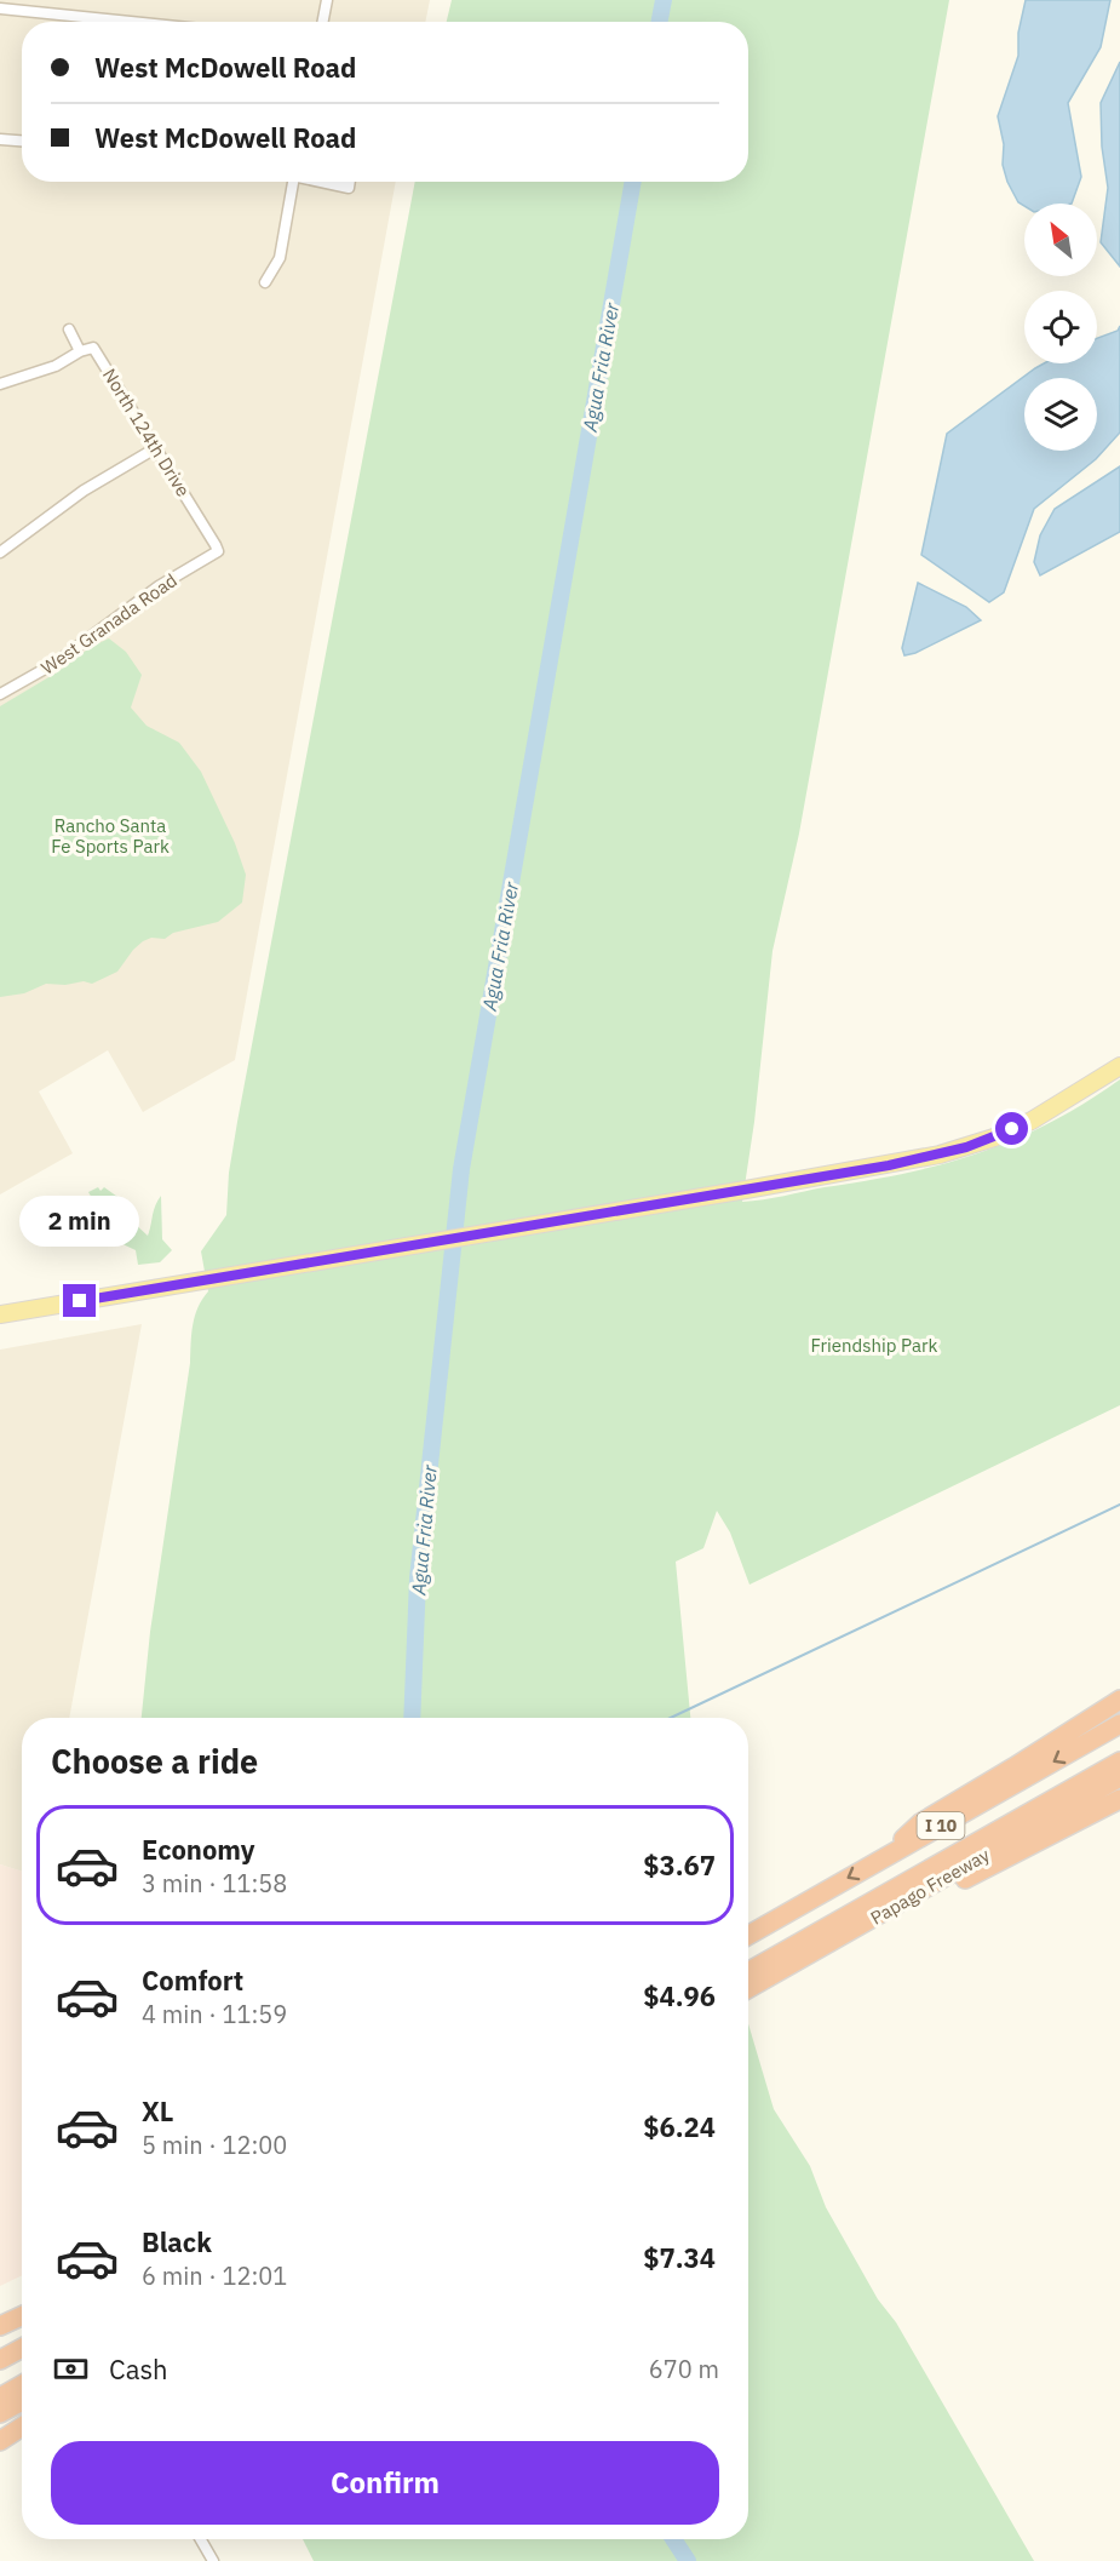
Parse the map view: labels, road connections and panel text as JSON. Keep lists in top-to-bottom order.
{
  "streets": {
    "highway": ["I 10", "Papago Freeway"],
    "street": ["North 124th Drive", "West Granada Road"]
  },
  "crossings": [
    ["North 124th Drive", "West Granada Road"]
  ],
  "water": ["Agua Fria River"],
  "parks": ["Rancho Santa Fe Sports Park", "Friendship Park"],
  "north": "top left",
  "page": {
    "banner": ["West McDowell Road", "West McDowell Road"],
    "bubble": "2 min",
    "heading": "Choose a ride",
    "list": [
      {
        "name": "Economy",
        "note": "3 min · 11:58",
        "value": "$3.67"
      },
      {
        "name": "Comfort",
        "note": "4 min · 11:59",
        "value": "$4.96"
      },
      {
        "name": "XL",
        "note": "5 min · 12:00",
        "value": "$6.24"
      },
      {
        "name": "Black",
        "note": "6 min · 12:01",
        "value": "$7.34"
      }
    ],
    "pay": ["Cash", "670 m"],
    "buttons": "Confirm"
  }
}
